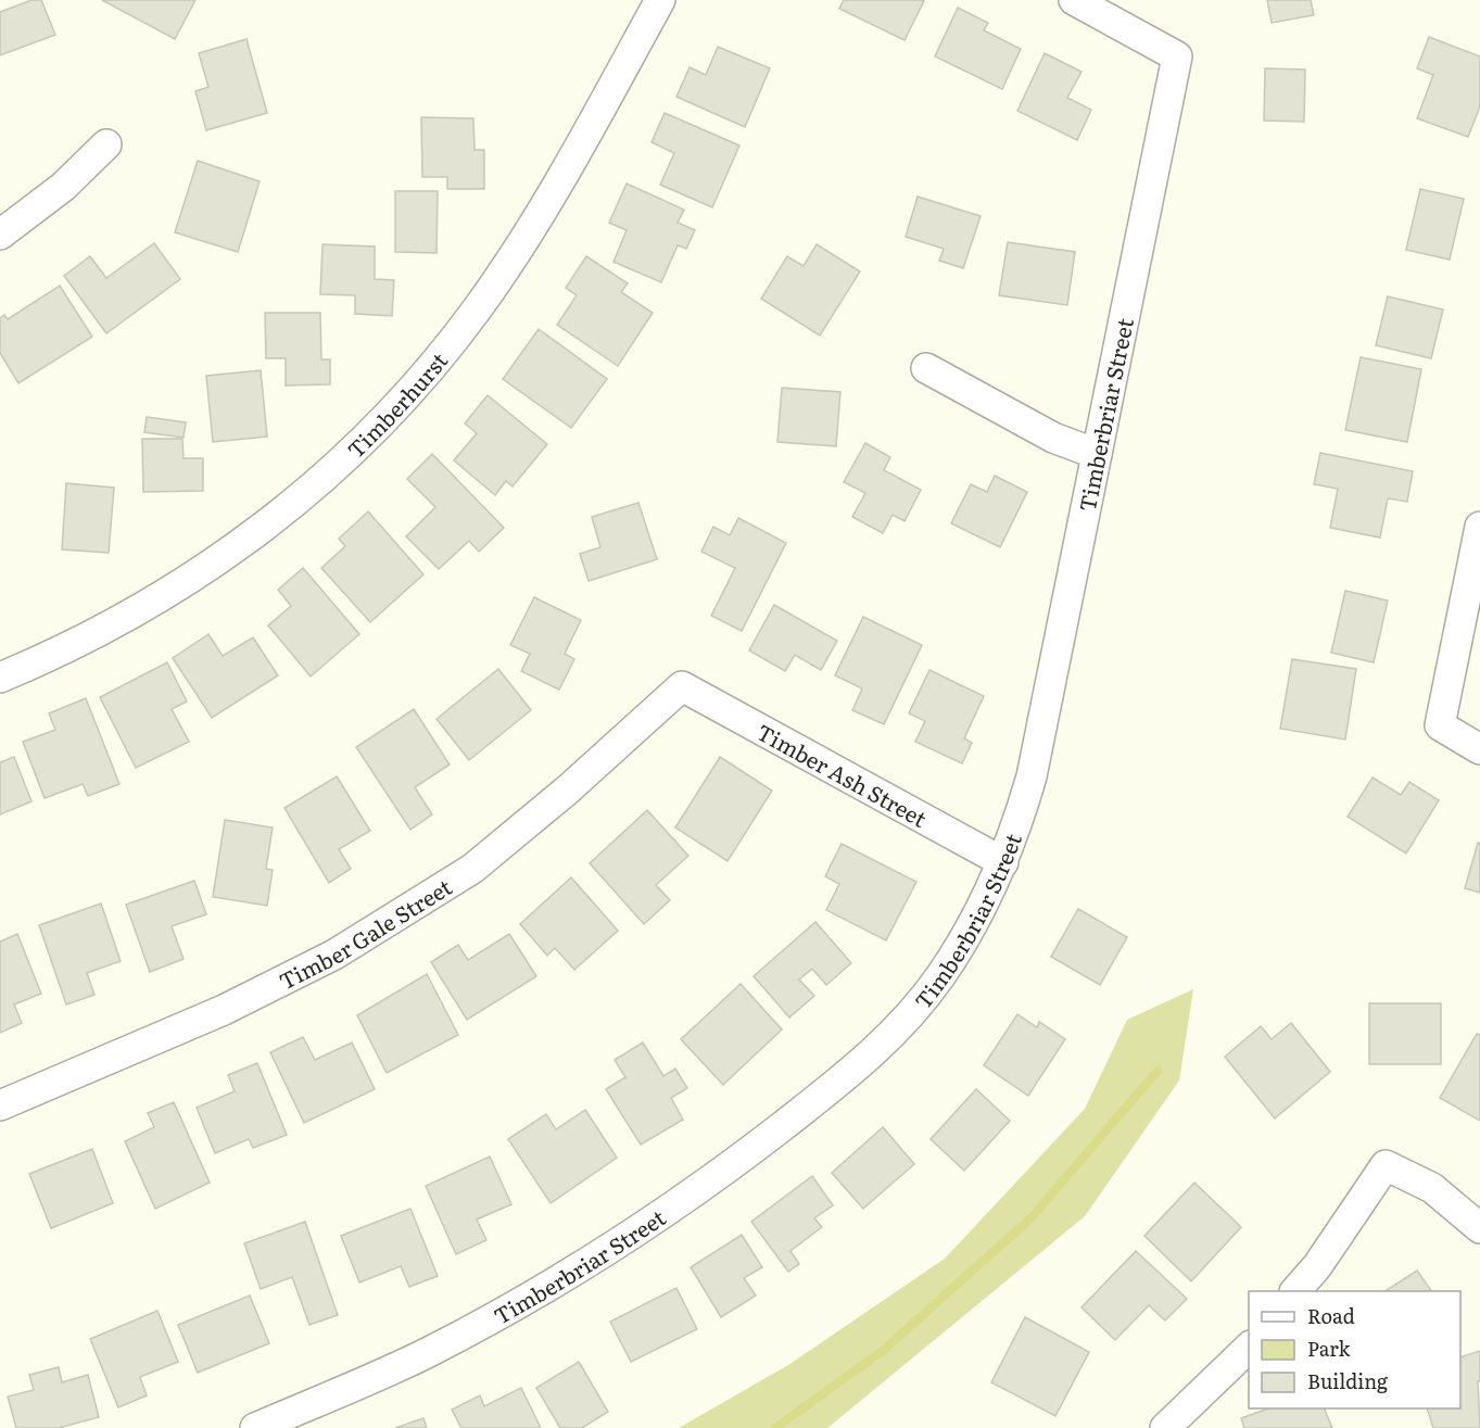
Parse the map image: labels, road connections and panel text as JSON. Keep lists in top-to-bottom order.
{
  "streets": {
    "street": [
      "Timberhurst",
      "Timberbriar Street",
      "Timber Ash Street",
      "Timber Gale Street"
    ]
  },
  "crossings": [
    ["Timberbriar Street", "Timber Ash Street"],
    ["Timber Ash Street", "Timber Gale Street"]
  ],
  "legend": ["Road", "Park", "Building"]
}
